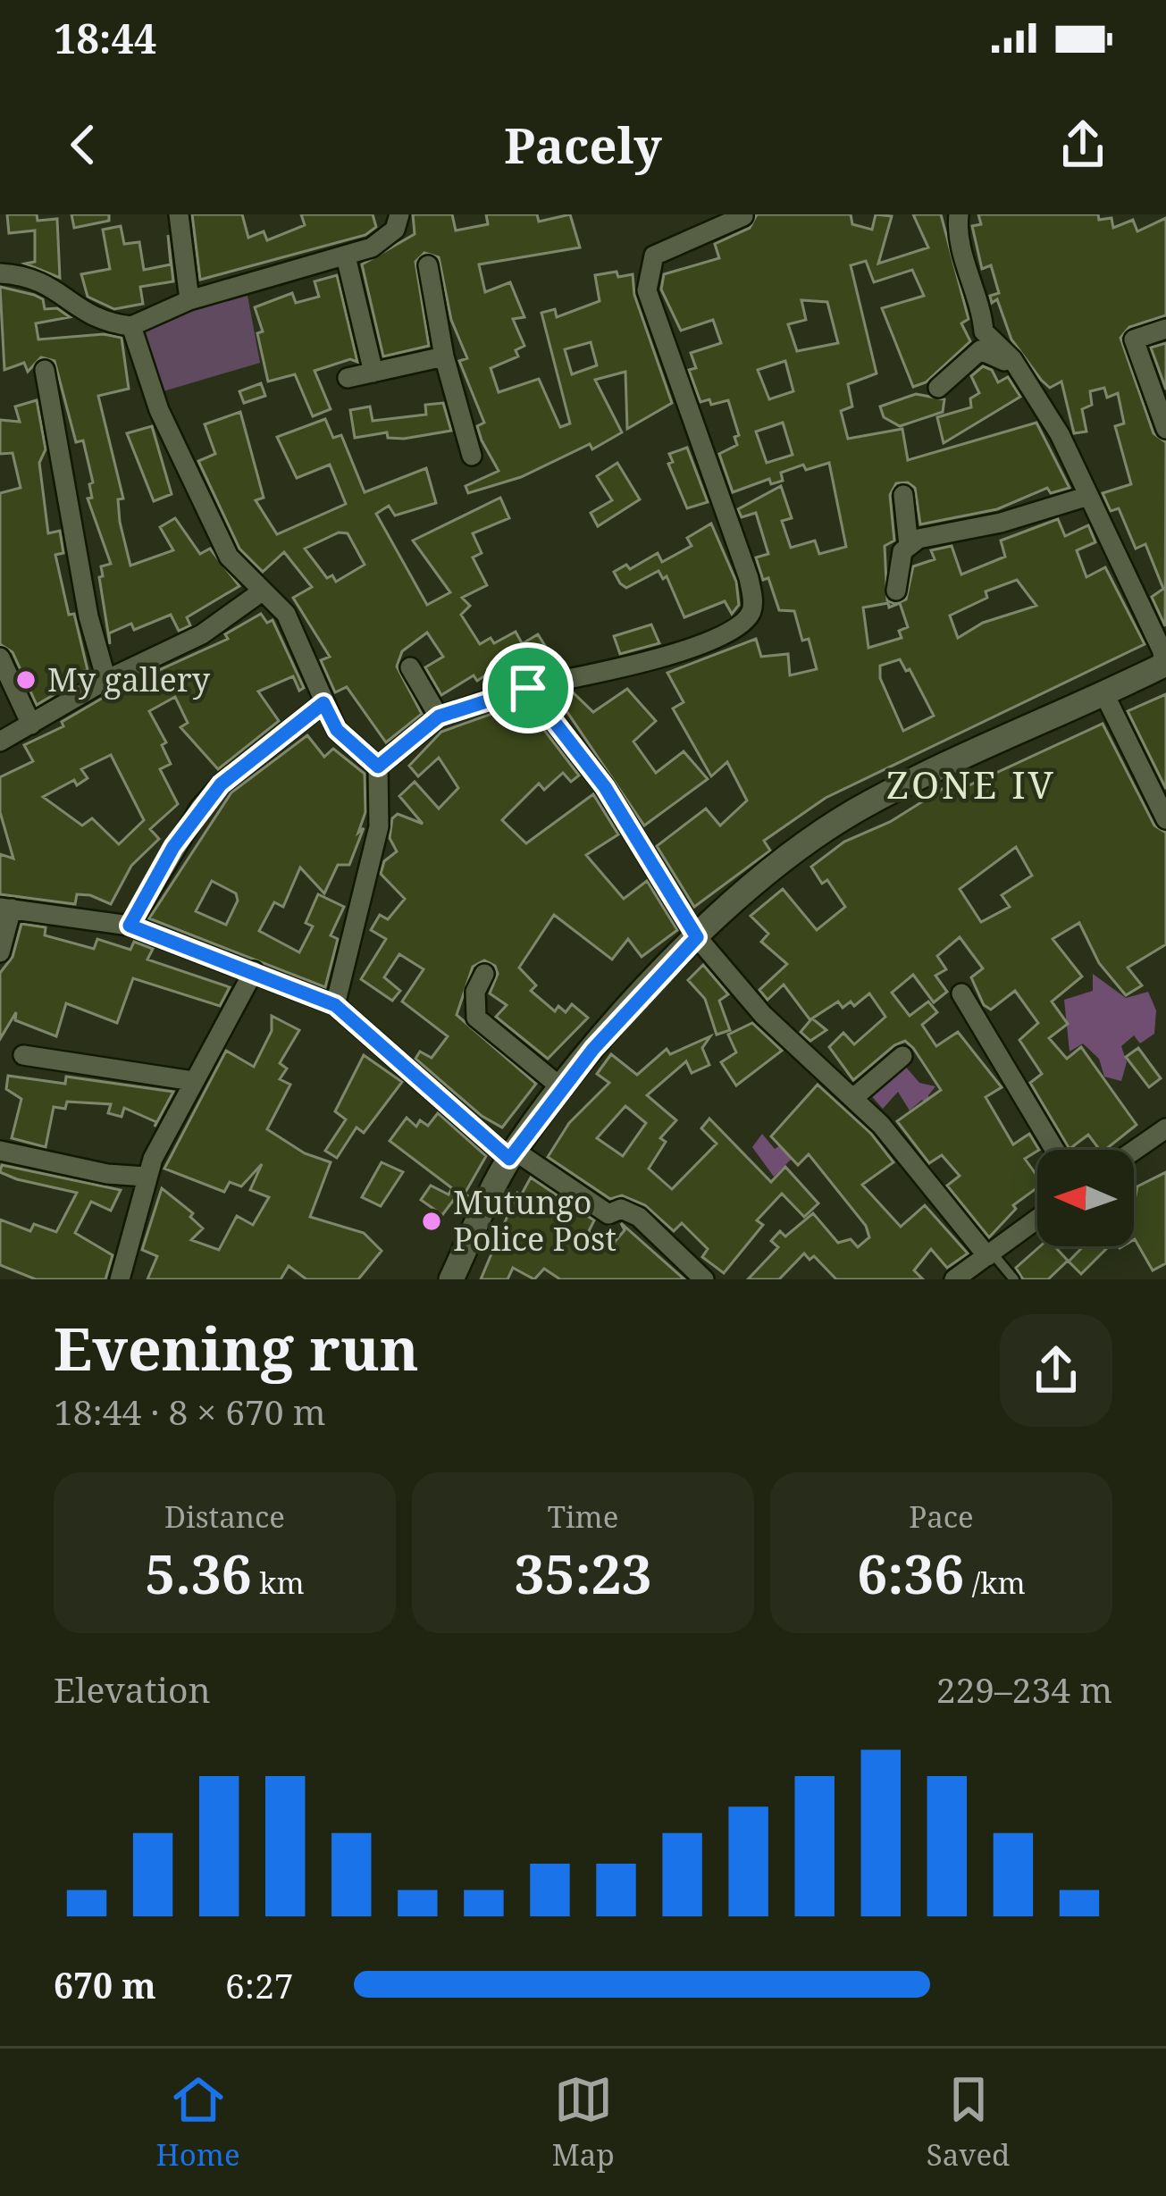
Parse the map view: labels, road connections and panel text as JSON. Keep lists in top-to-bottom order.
{
  "districts": ["ZONE IV"],
  "places": ["My gallery", "Mutungo Police Post"],
  "north": "left",
  "page": {
    "status": "18:44",
    "header": "Pacely",
    "heading": ["Evening run", "18:44 · 8 × 670 m"],
    "stats": [
      ["Distance", "5.36 km"],
      ["Time", "35:23"],
      ["Pace", "6:36 /km"]
    ],
    "chart": ["Elevation", "229–234 m"],
    "list": [
      {
        "name": "670 m",
        "note": "6:27"
      }
    ],
    "tabs": ["Home", "Map", "Saved"]
  }
}
